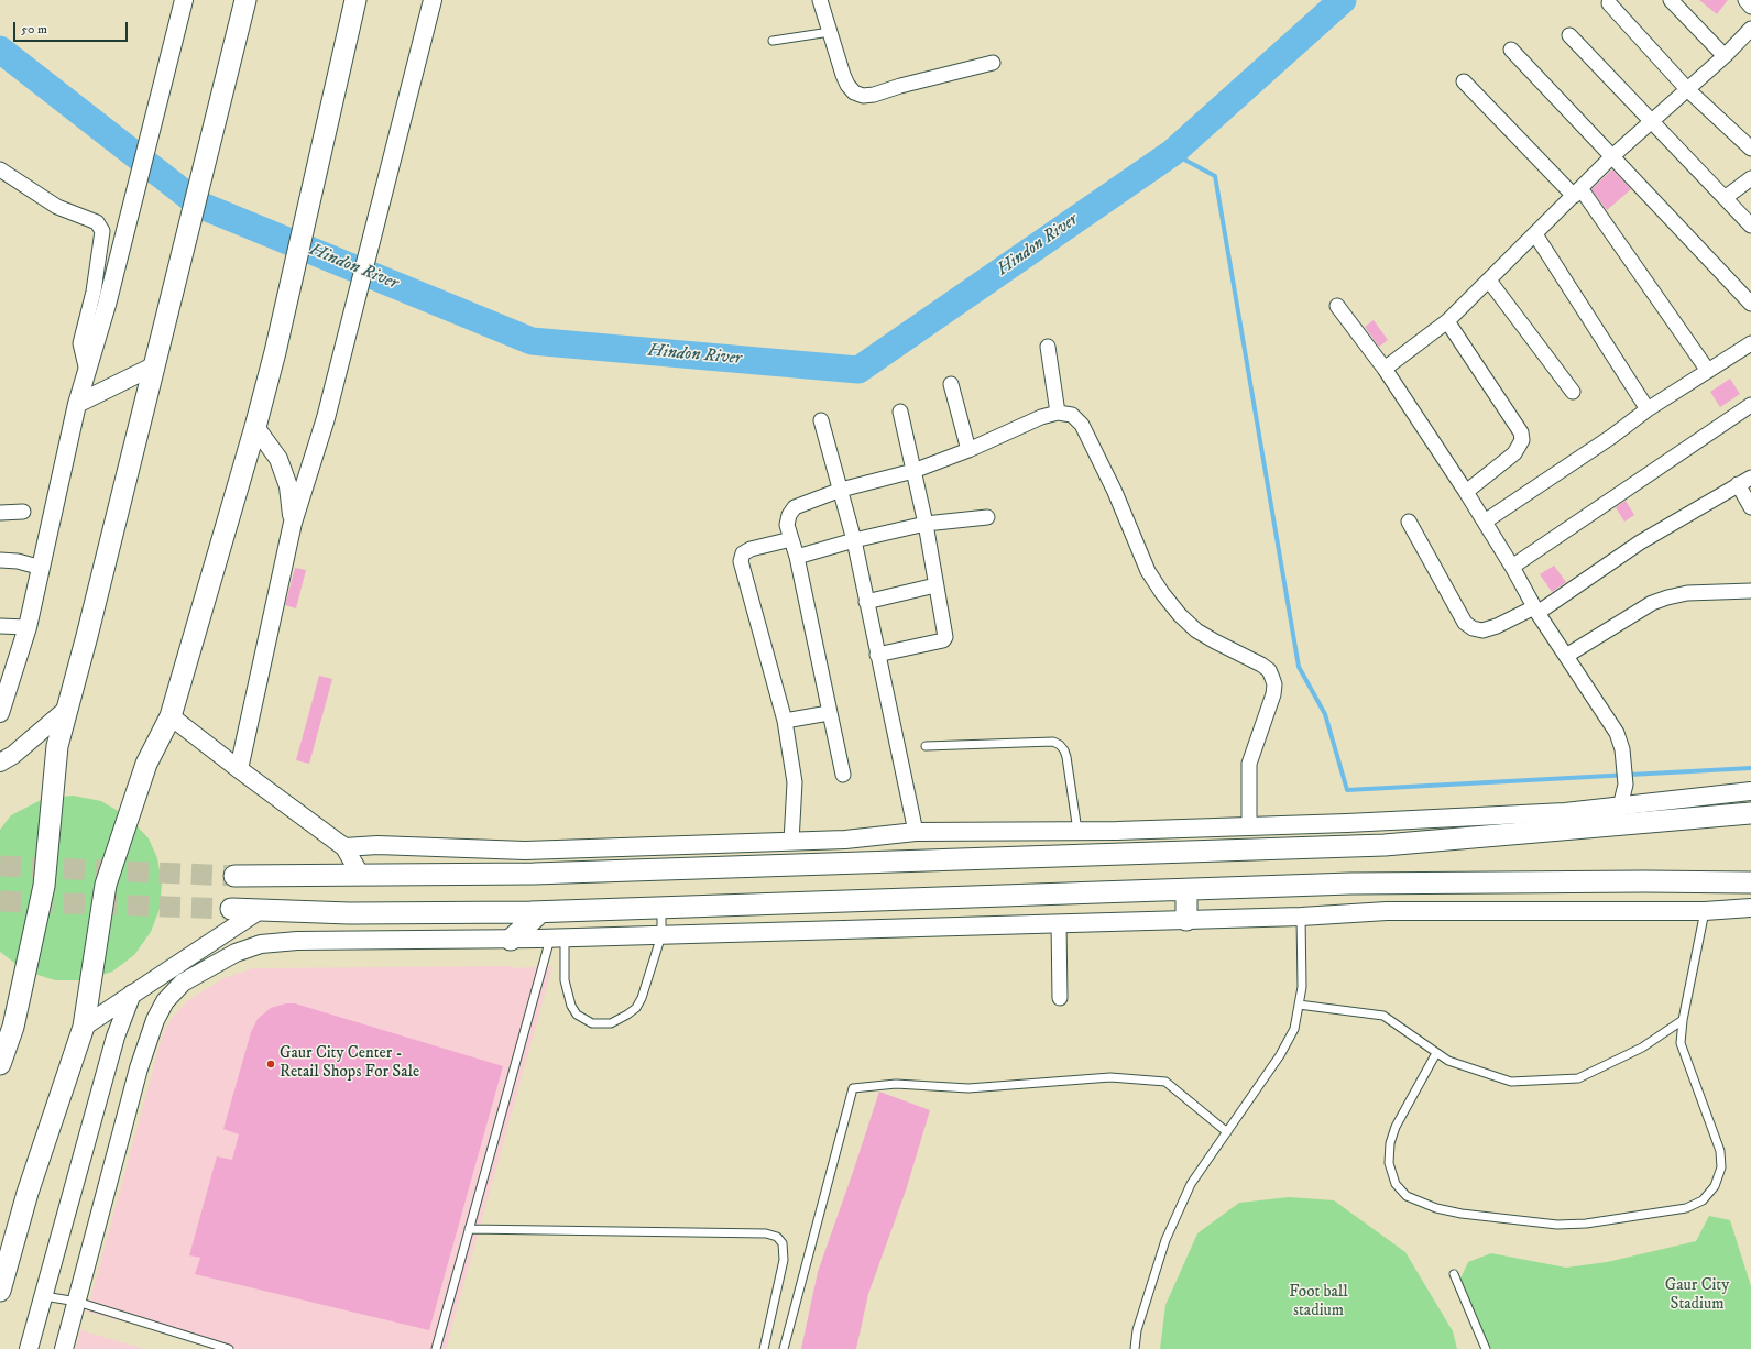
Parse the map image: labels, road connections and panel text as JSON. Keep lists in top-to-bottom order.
{
  "water": ["Hindon River"],
  "parks": ["Gaur City Stadium", "Foot ball stadium"],
  "places": ["Gaur City Center - Retail Shops For Sale"],
  "scale_bar": "50 m"
}
